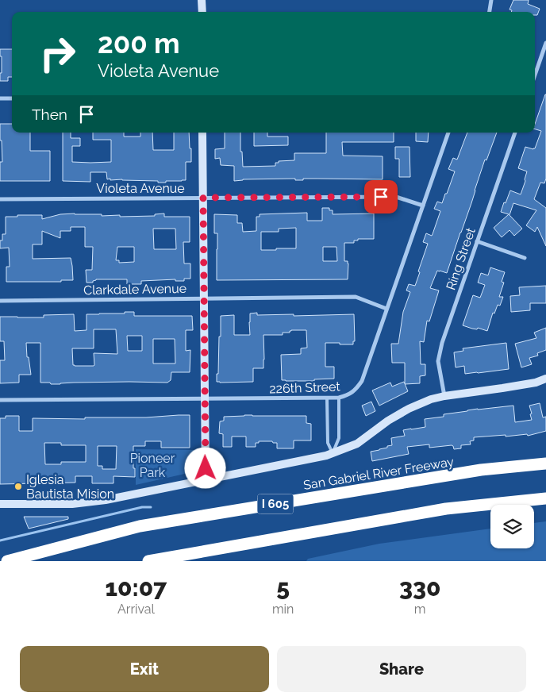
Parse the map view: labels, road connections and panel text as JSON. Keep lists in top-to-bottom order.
{
  "streets": {
    "highway": ["San Gabriel River Freeway", "I 605"],
    "street": [
      "Violeta Avenue",
      "Ring Street",
      "Clarkdale Avenue",
      "226th Street"
    ]
  },
  "crossings": [
    ["Violeta Avenue", "226th Street"],
    ["Clarkdale Avenue", "226th Street"]
  ],
  "parks": ["Pioneer Park"],
  "places": ["Iglesia Bautista Mision"],
  "page": {
    "turn": ["200 m", "Violeta Avenue"],
    "then": "Then",
    "eta": [
      "10:07",
      "Arrival",
      "5",
      "min",
      "330",
      "m"
    ],
    "buttons": ["Exit", "Share"]
  }
}
